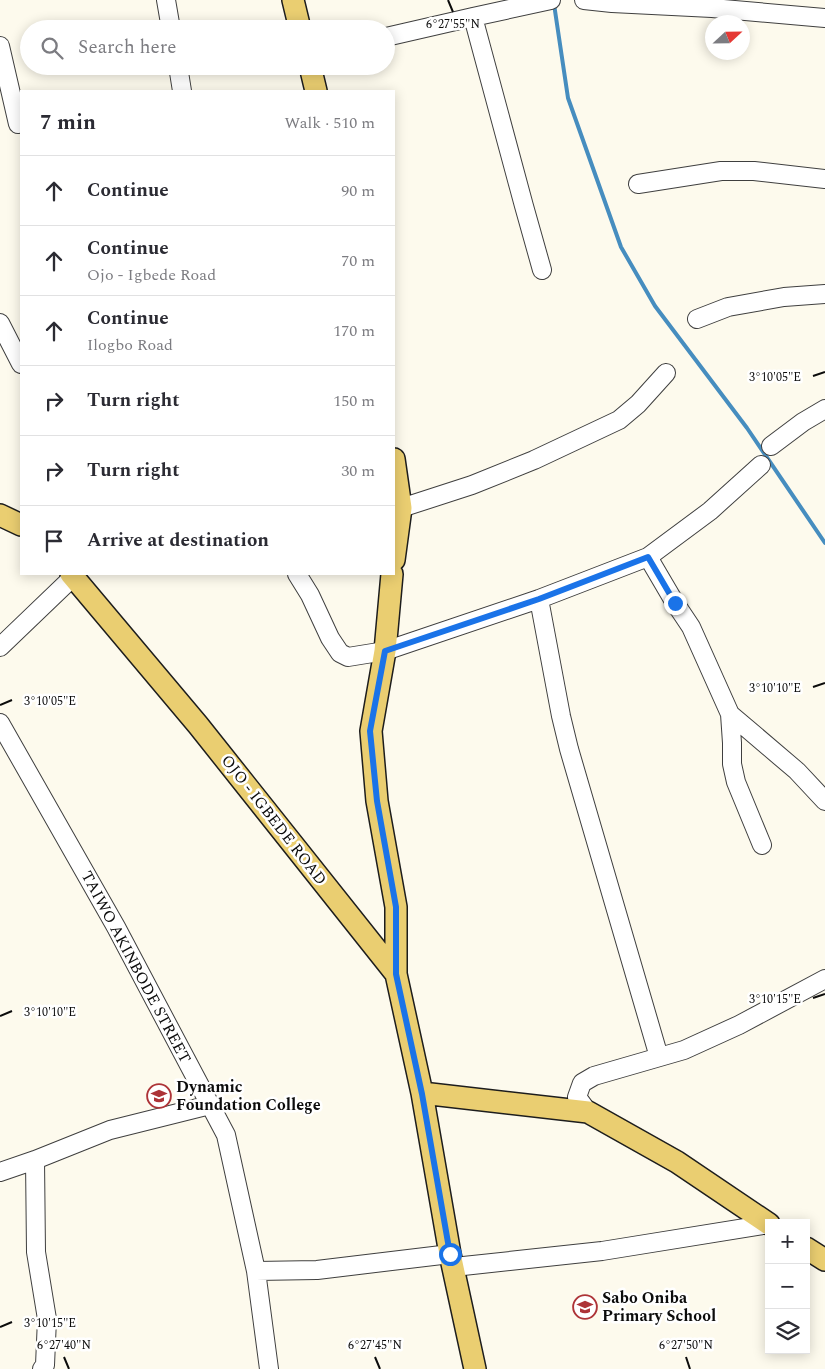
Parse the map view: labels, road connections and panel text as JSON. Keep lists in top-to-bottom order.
{
  "streets": {
    "main road": ["OJO - IGBEDE ROAD"],
    "street": ["TAIWO AKINBODE STREET"]
  },
  "places": {
    "school or university": ["Dynamic Foundation College", "Sabo Oniba Primary School"]
  },
  "north": "right",
  "page": {
    "search": "Search here",
    "heading": ["7 min", "Walk · 510 m"],
    "list": [
      ["Continue", "90 m"],
      ["Continue", "Ojo - Igbede Road", "70 m"],
      ["Continue", "Ilogbo Road", "170 m"],
      ["Turn right", "150 m"],
      ["Turn right", "30 m"],
      "Arrive at destination"
    ],
    "map_buttons": ["+", "−"]
  },
  "coordinates": [
    "6°27'55\"N",
    "3°10'05\"E",
    "3°10'10\"E",
    "3°10'15\"E",
    "6°27'40\"N",
    "6°27'45\"N",
    "6°27'50\"N"
  ]
}
